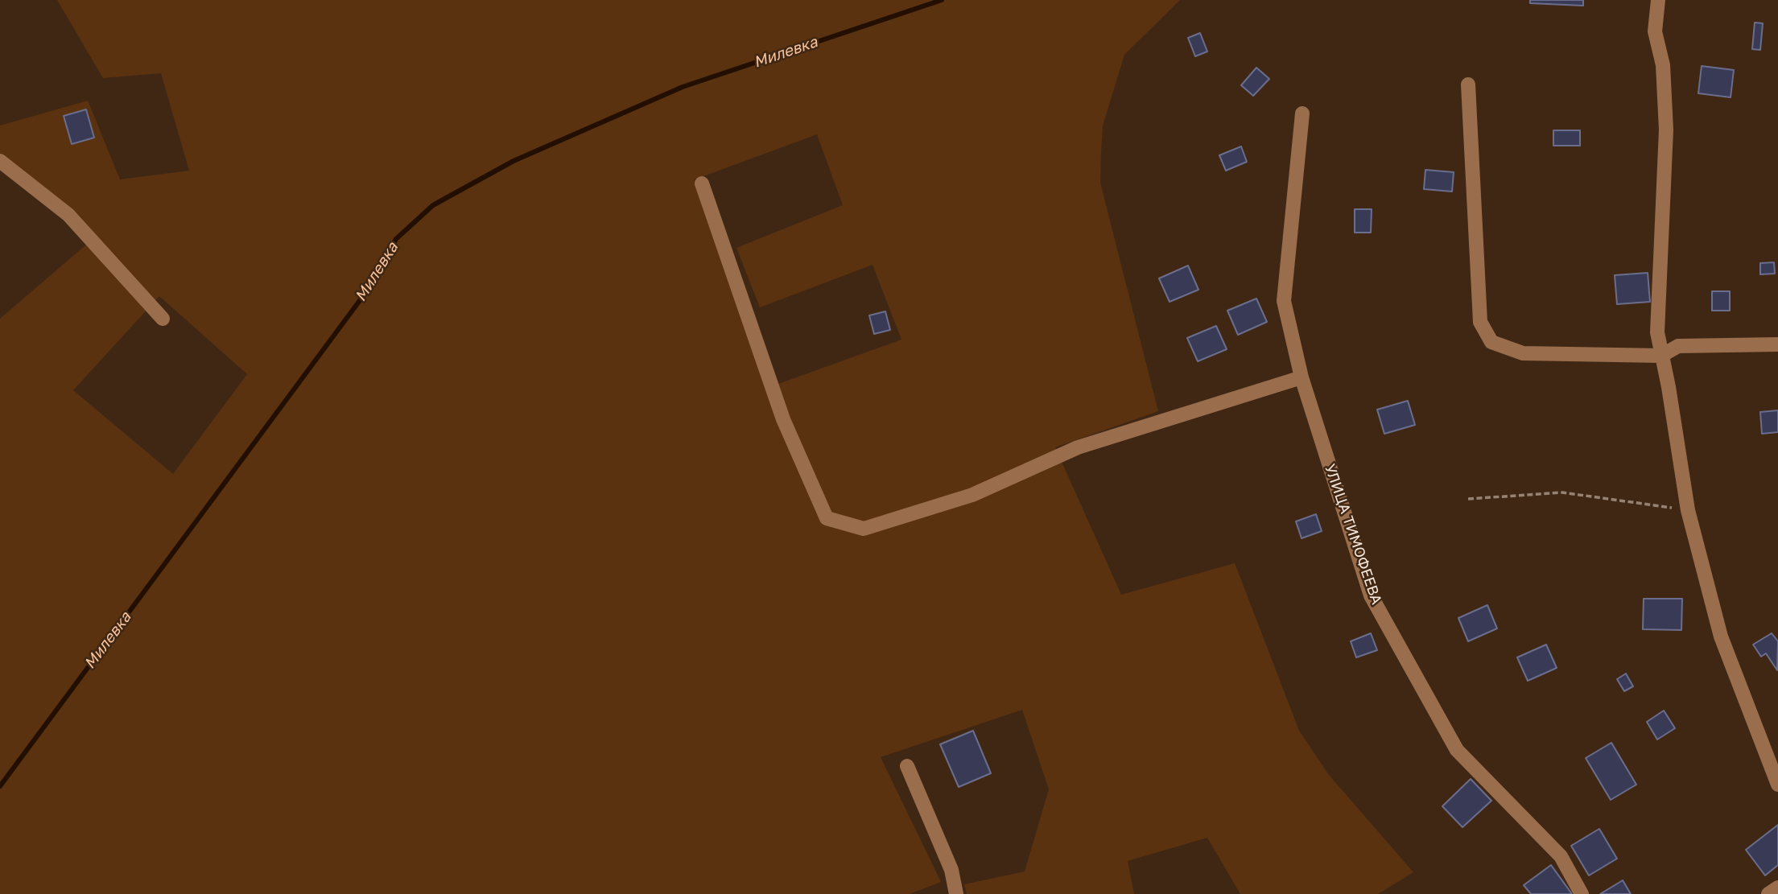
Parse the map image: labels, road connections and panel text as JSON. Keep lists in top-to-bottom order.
{
  "streets": {
    "street": ["УЛИЦА ТИМОФЕЕВА"]
  },
  "water": ["Милевка"]
}
